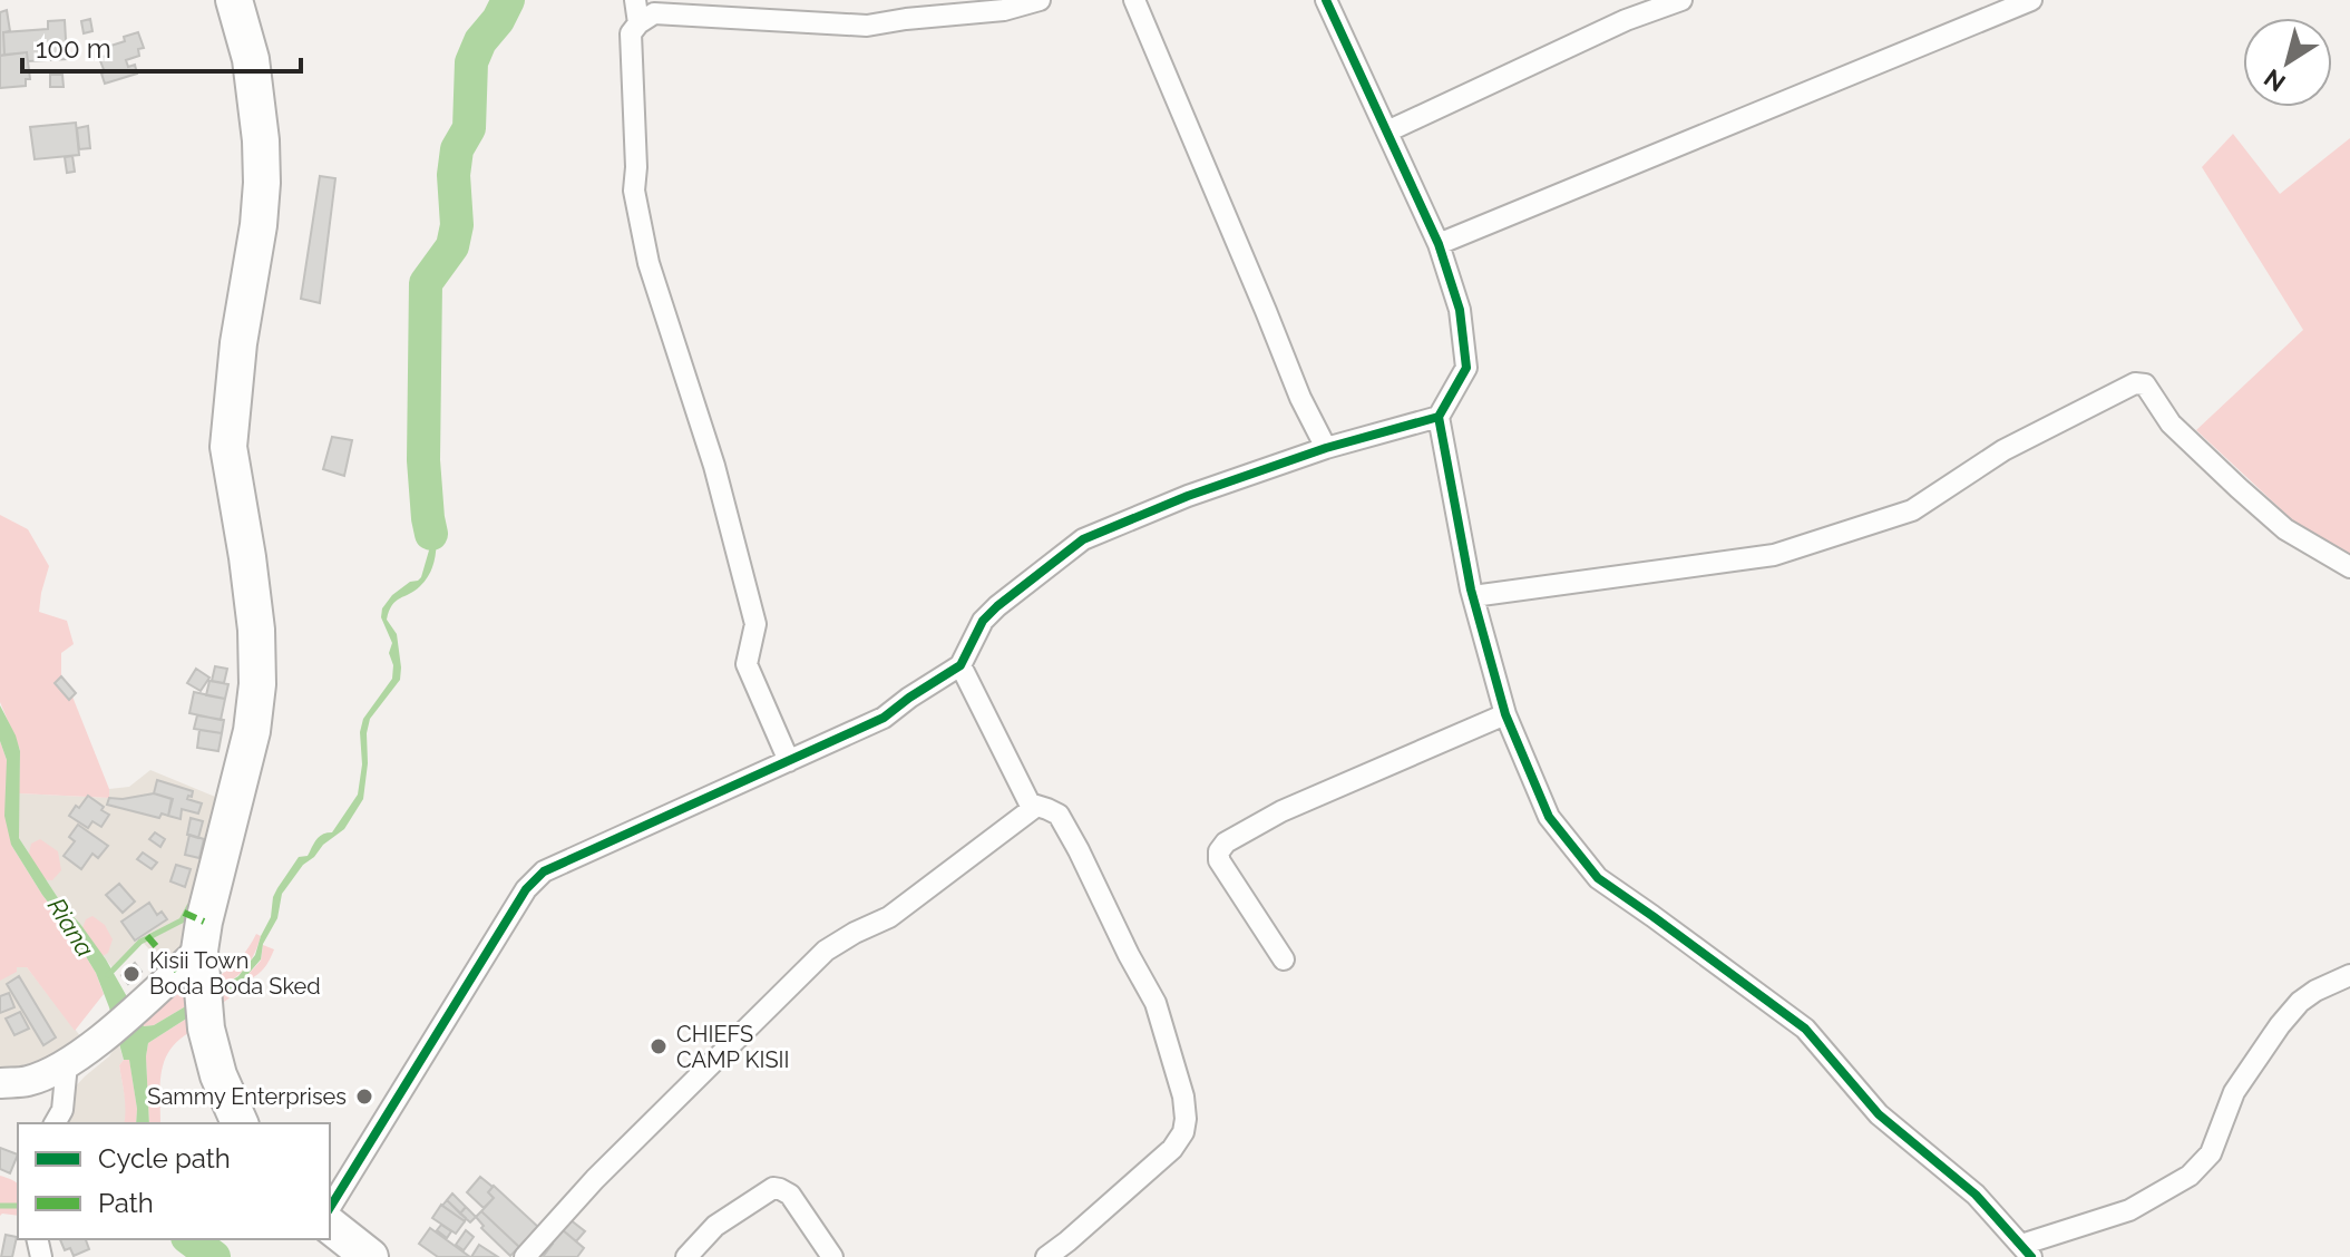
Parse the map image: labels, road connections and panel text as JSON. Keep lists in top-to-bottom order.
{
  "water": ["Riana"],
  "places": ["Kisii Town Boda Boda Sked", "CHIEFS CAMP KISII", "Sammy Enterprises"],
  "legend": ["Cycle path", "Path"],
  "scale_bar": "100 m",
  "north": "bottom left"
}
